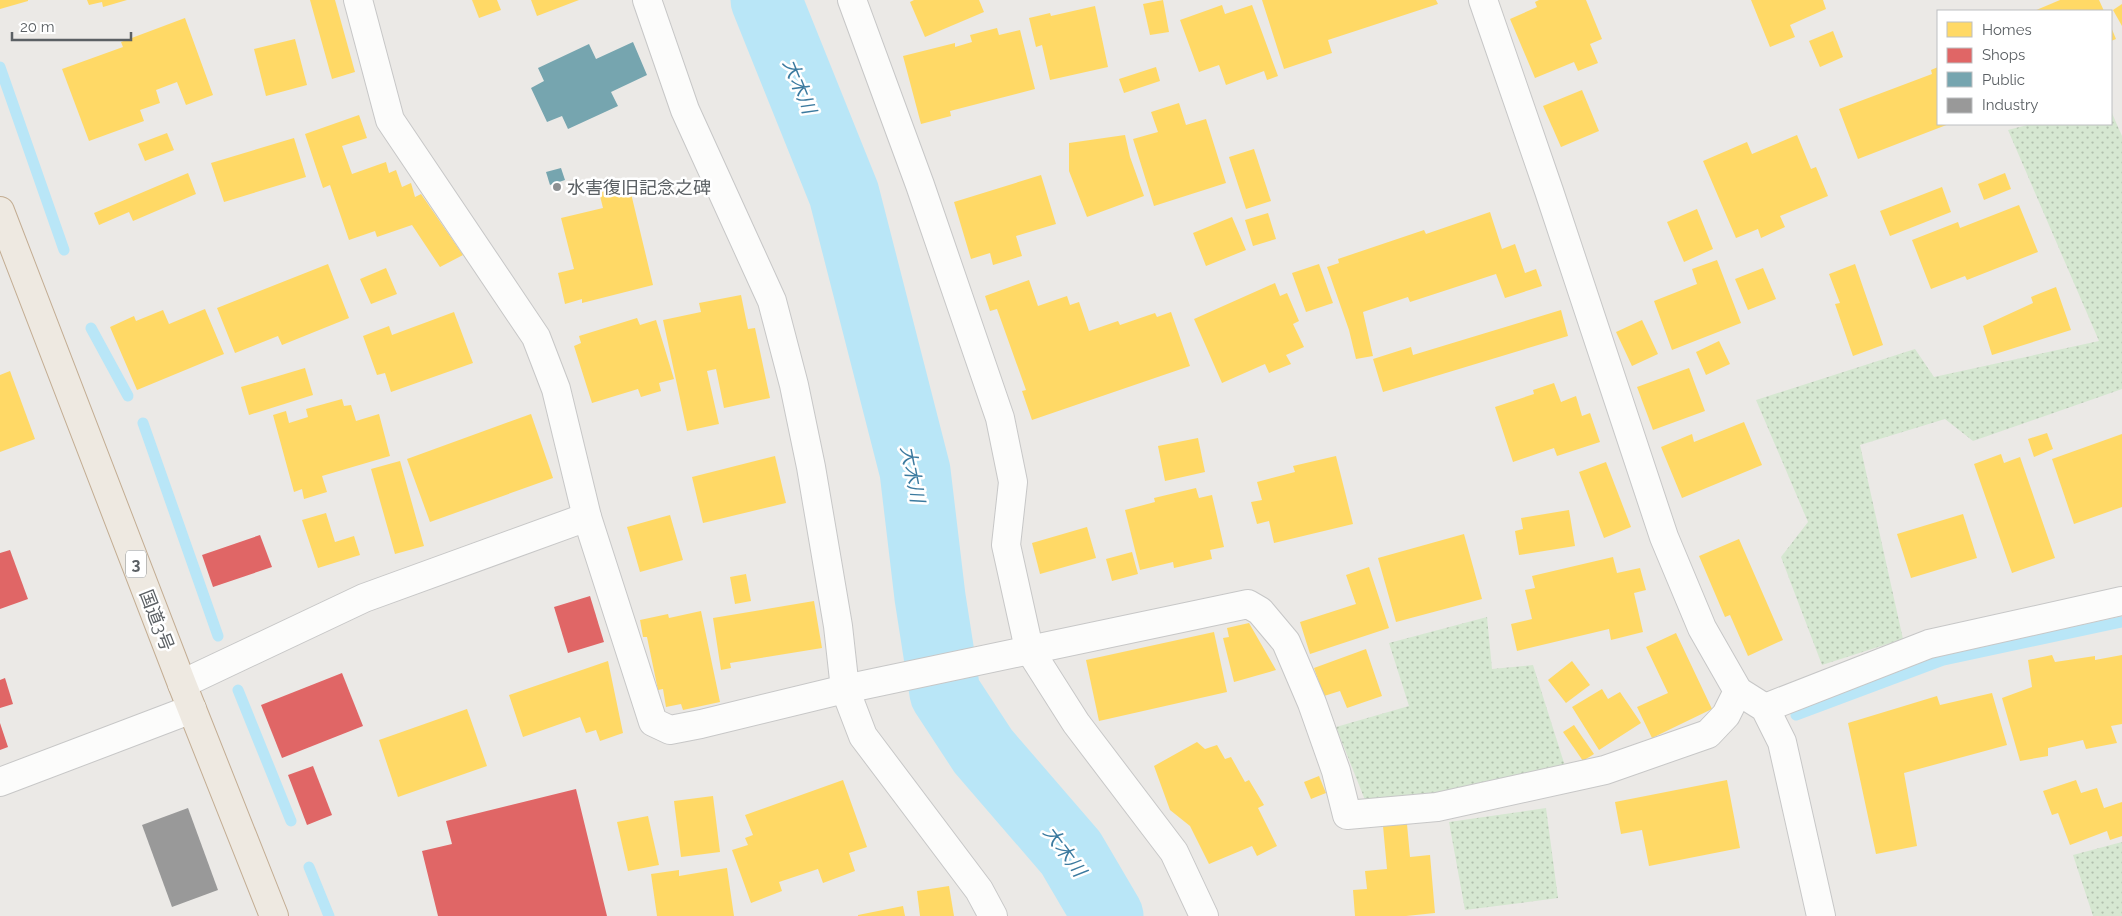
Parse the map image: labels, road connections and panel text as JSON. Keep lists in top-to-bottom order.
{
  "streets": {
    "highway": ["3", "国道3号"]
  },
  "water": ["大木川"],
  "places": ["水害復旧記念之碑"],
  "legend": [
    "Homes",
    "Shops",
    "Public",
    "Industry"
  ],
  "scale_bar": "20 m"
}
